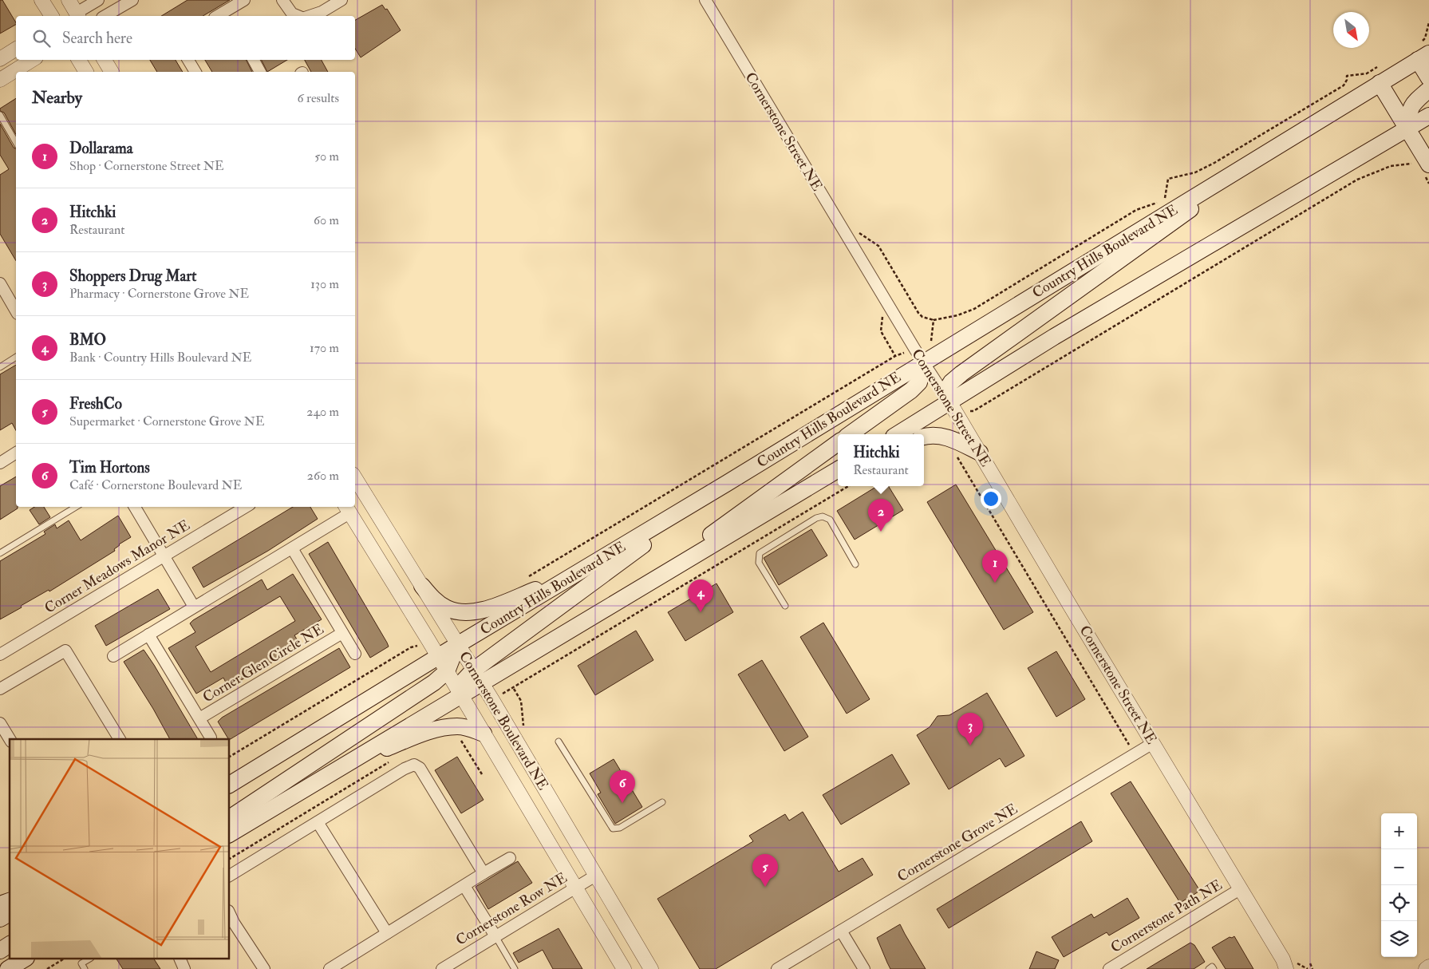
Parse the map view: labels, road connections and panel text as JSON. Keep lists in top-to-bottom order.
{
  "streets": {
    "main road": ["Country Hills Boulevard NE"],
    "street": [
      "Cornerstone Street NE",
      "Corner Meadows Manor NE",
      "Corner Glen Circle NE",
      "Cornerstone Boulevard NE",
      "Cornerstone Grove NE",
      "Cornerstone Row NE",
      "Cornerstone Path NE"
    ]
  },
  "crossings": [
    ["Cornerstone Street NE", "Country Hills Boulevard NE"],
    ["Cornerstone Street NE", "Cornerstone Grove NE"],
    ["Cornerstone Street NE", "Cornerstone Path NE"],
    ["Country Hills Boulevard NE", "Cornerstone Boulevard NE"],
    ["Cornerstone Boulevard NE", "Cornerstone Row NE"]
  ],
  "north": "bottom right",
  "page": {
    "search": "Search here",
    "heading": ["Nearby", "6 results"],
    "list": [
      {
        "mark": "1",
        "name": "Dollarama",
        "note": "Shop · Cornerstone Street NE",
        "value": "50 m"
      },
      {
        "mark": "2",
        "name": "Hitchki",
        "note": "Restaurant",
        "value": "60 m"
      },
      {
        "mark": "3",
        "name": "Shoppers Drug Mart",
        "note": "Pharmacy · Cornerstone Grove NE",
        "value": "130 m"
      },
      {
        "mark": "4",
        "name": "BMO",
        "note": "Bank · Country Hills Boulevard NE",
        "value": "170 m"
      },
      {
        "mark": "5",
        "name": "FreshCo",
        "note": "Supermarket · Cornerstone Grove NE",
        "value": "240 m"
      },
      {
        "mark": "6",
        "name": "Tim Hortons",
        "note": "Café · Cornerstone Boulevard NE",
        "value": "260 m"
      }
    ],
    "popup": ["Hitchki", "Restaurant"],
    "pins": [
      "2",
      "1",
      "4",
      "3",
      "6",
      "5"
    ],
    "map_buttons": ["+", "−"]
  }
}
